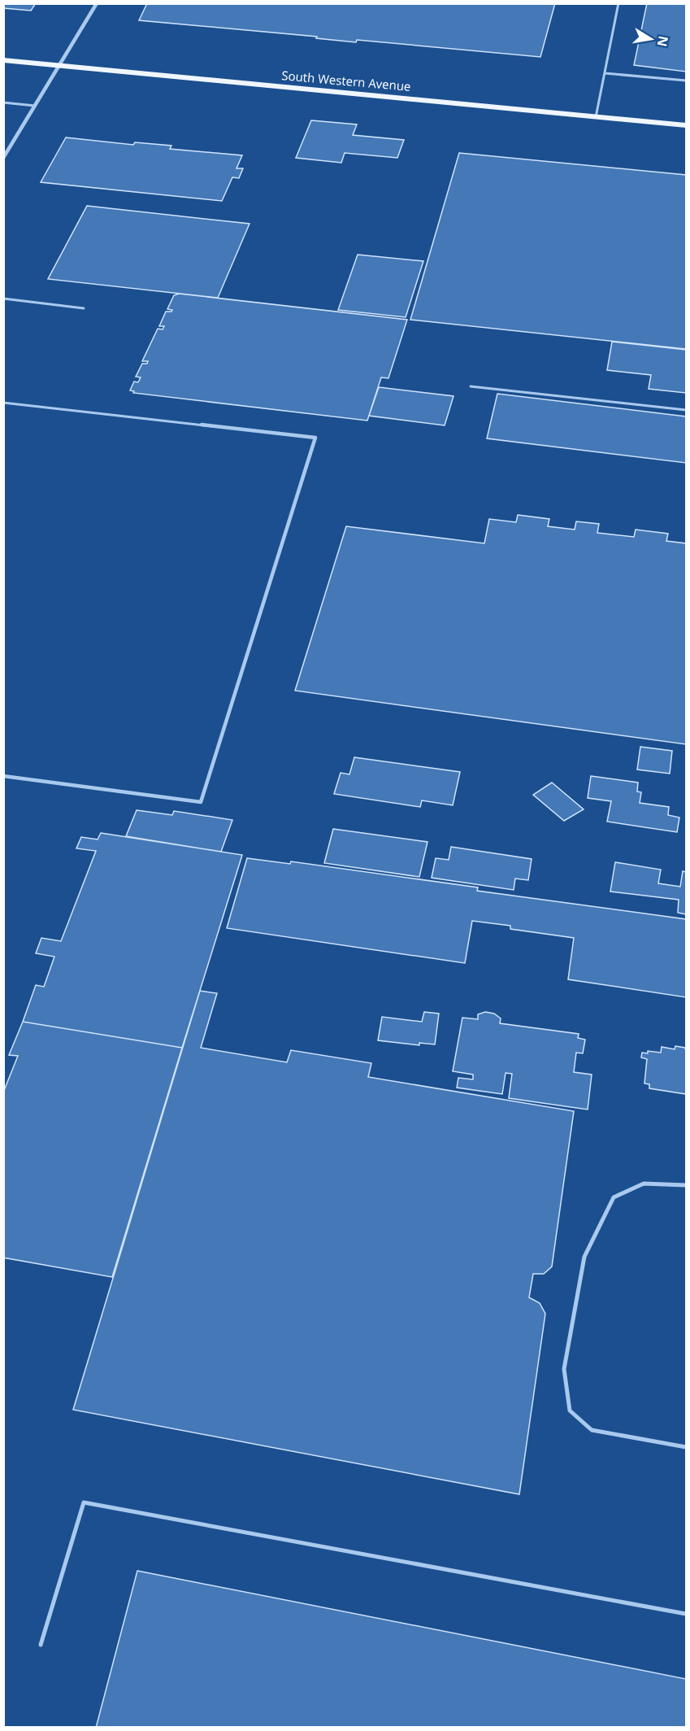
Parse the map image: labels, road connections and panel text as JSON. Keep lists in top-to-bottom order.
{
  "streets": {
    "main road": ["South Western Avenue"]
  },
  "north": "right"
}
